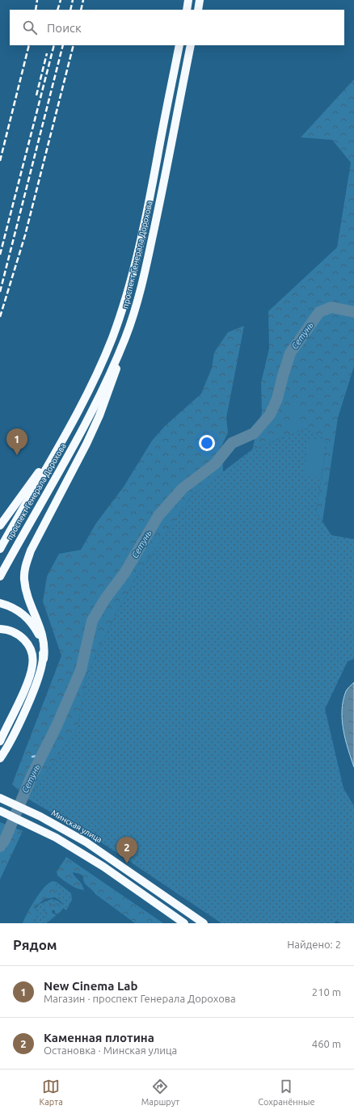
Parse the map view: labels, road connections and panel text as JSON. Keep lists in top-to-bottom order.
{
  "streets": {
    "main road": ["проспект Генерала Дорохова", "Минская улица"]
  },
  "water": ["Сетунь"],
  "page": {
    "search": "Поиск",
    "pins": ["1", "2"],
    "heading": ["Рядом", "Найдено: 2"],
    "list": [
      {
        "mark": "1",
        "name": "New Cinema Lab",
        "note": "Магазин · проспект Генерала Дорохова",
        "value": "210 m"
      },
      {
        "mark": "2",
        "name": "Каменная плотина",
        "note": "Остановка · Минская улица",
        "value": "460 m"
      }
    ],
    "nav": ["Карта", "Маршрут", "Сохранённые"]
  }
}
